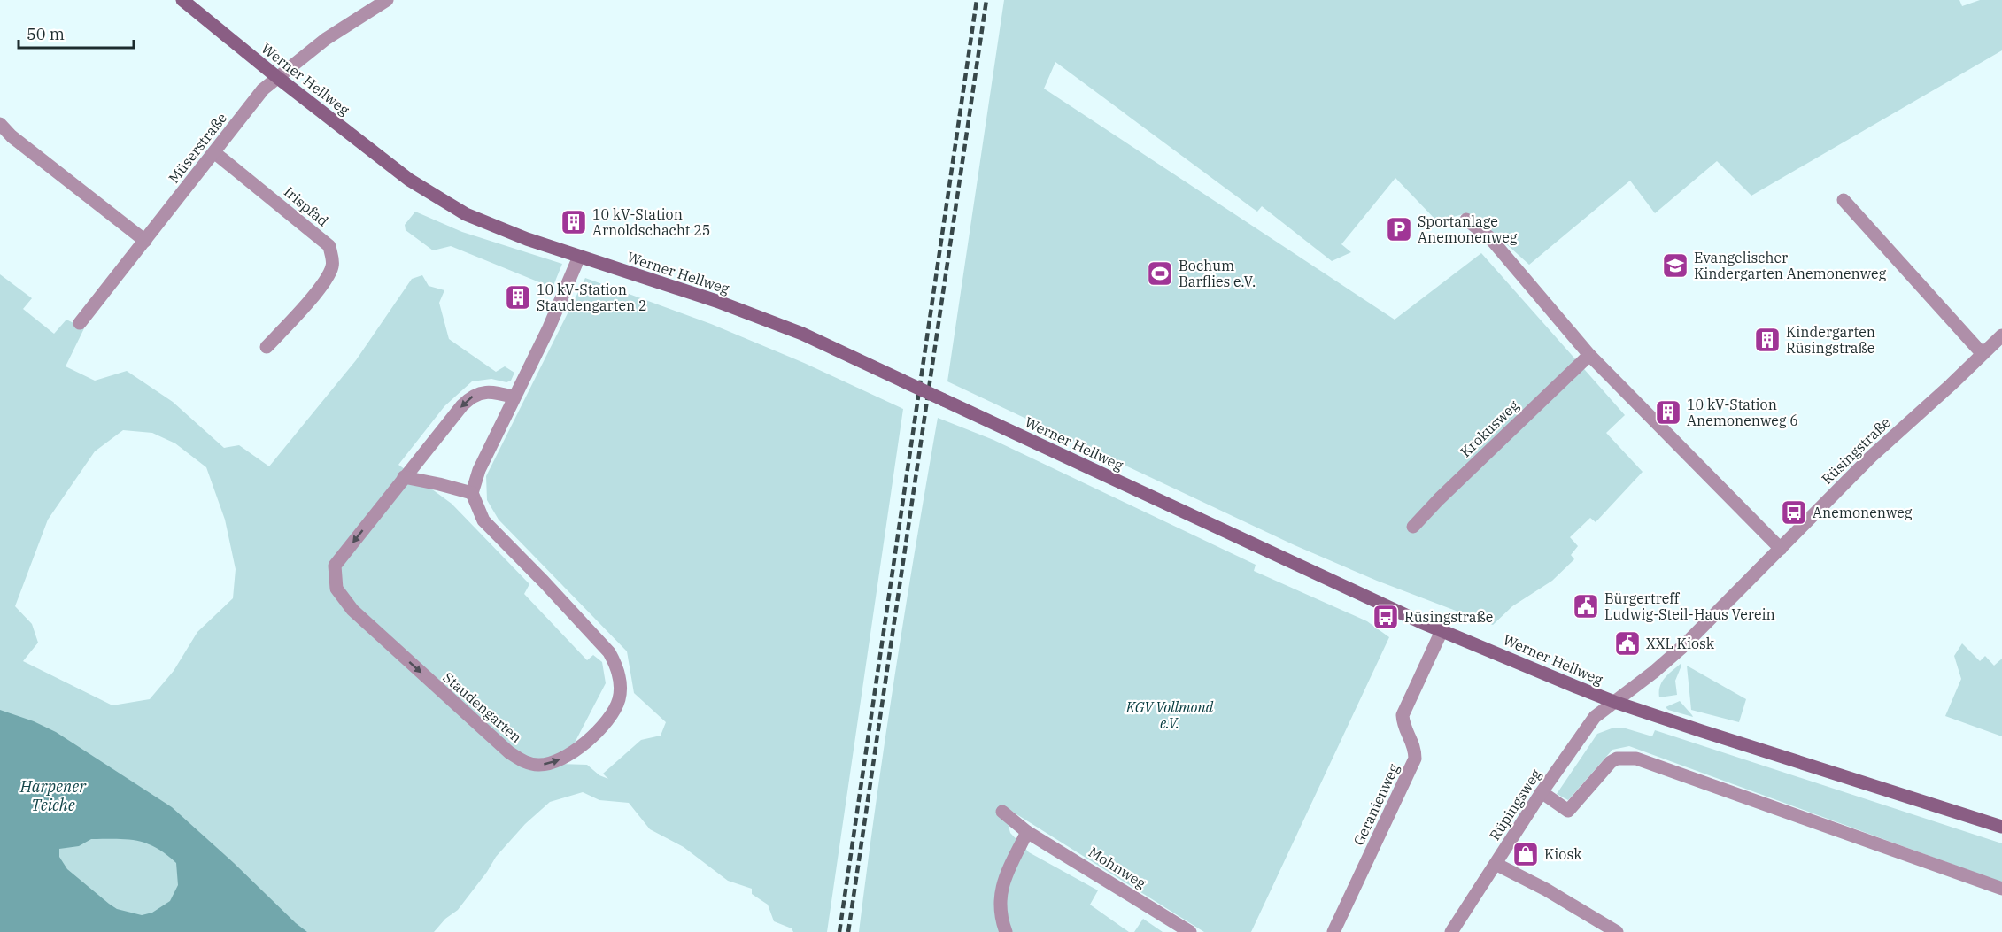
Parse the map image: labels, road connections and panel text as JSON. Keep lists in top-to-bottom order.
{
  "streets": {
    "main road": ["Werner Hellweg"],
    "street": [
      "Müserstraße",
      "Irispfad",
      "Krokusweg",
      "Rüsingstraße",
      "Staudengarten",
      "Geranienweg",
      "Rüpingsweg",
      "Mohnweg"
    ]
  },
  "crossings": [
    ["Werner Hellweg", "Müserstraße"],
    ["Werner Hellweg", "Rüsingstraße"],
    ["Werner Hellweg", "Geranienweg"],
    ["Werner Hellweg", "Rüpingsweg"],
    ["Müserstraße", "Irispfad"],
    ["Rüsingstraße", "Rüpingsweg"]
  ],
  "water": ["Harpener Teiche"],
  "parks": ["KGV Vollmond e.V."],
  "places": {
    "building": [
      "10 kV-Station Arnoldschacht 25",
      "10 kV-Station Staudengarten 2",
      "Kindergarten Rüsingstraße",
      "10 kV-Station Anemonenweg 6"
    ],
    "parking": ["Sportanlage Anemonenweg"],
    "school or university": ["Evangelischer Kindergarten Anemonenweg"],
    "sports": ["Bochum Barflies e.V."],
    "bus stop": ["Anemonenweg", "Rüsingstraße"],
    "public building": ["Bürgertreff Ludwig-Steil-Haus Verein", "XXL Kiosk"],
    "shop": ["Kiosk"]
  },
  "scale_bar": "50 m"
}
